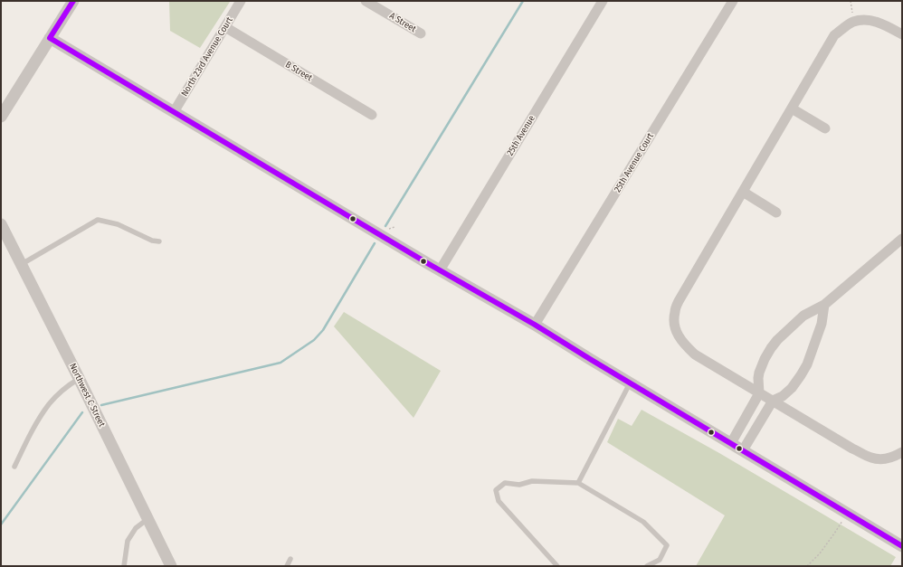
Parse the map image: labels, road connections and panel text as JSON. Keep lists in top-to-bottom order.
{
  "streets": {
    "street": [
      "A Street",
      "North 23rd Avenue Court",
      "B Street",
      "25th Avenue",
      "25th Avenue Court",
      "Northwest C Street"
    ]
  },
  "crossings": [
    ["North 23rd Avenue Court", "B Street"]
  ]
}
